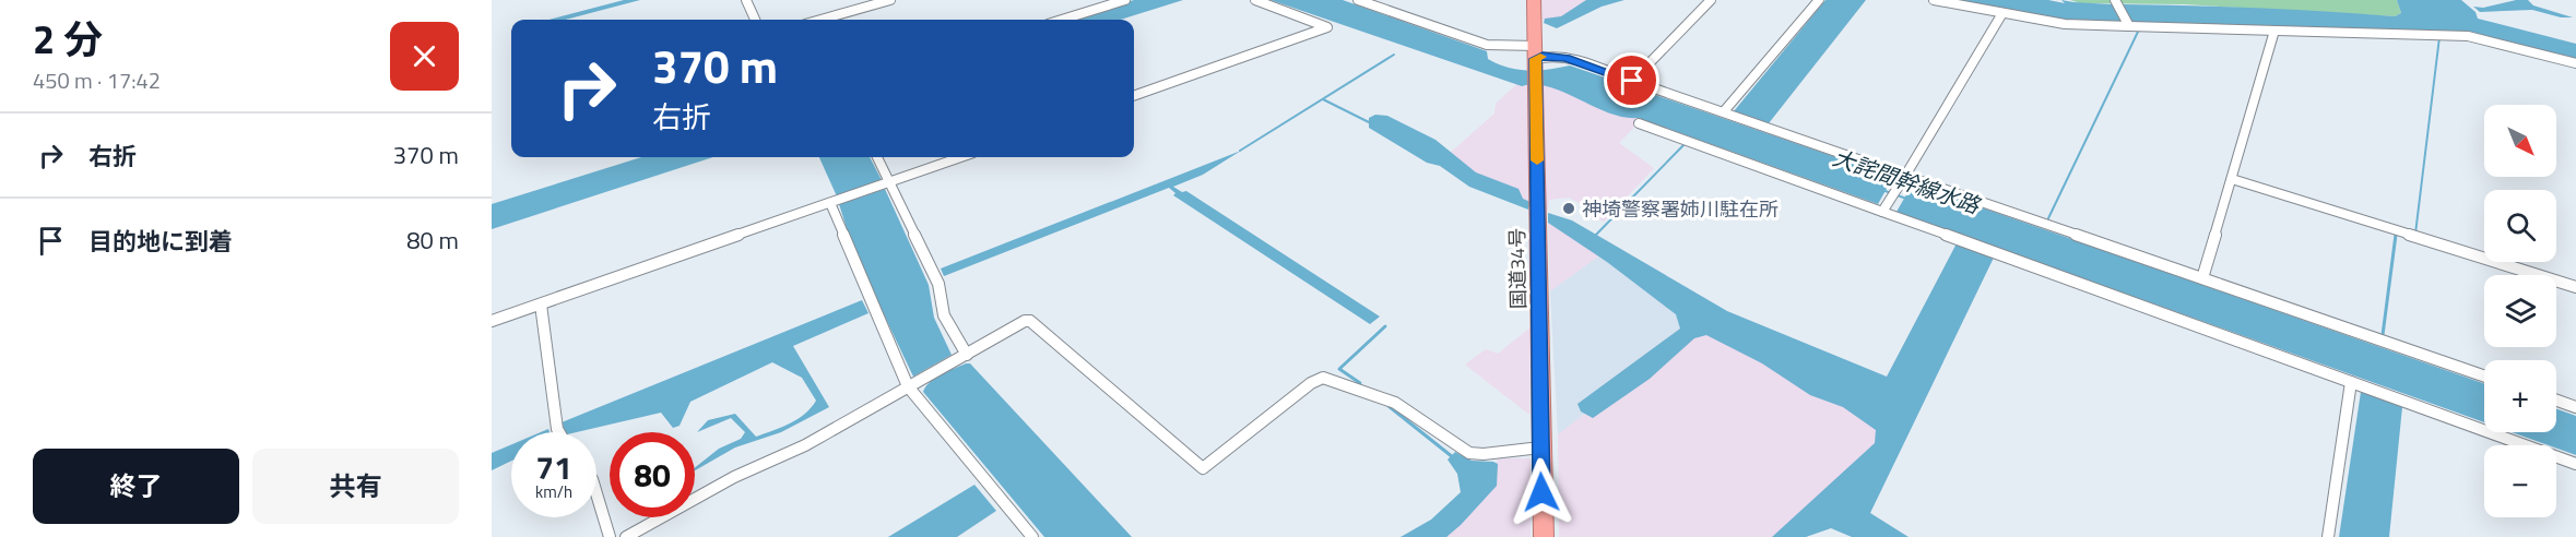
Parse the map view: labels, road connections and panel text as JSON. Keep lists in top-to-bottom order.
{
  "streets": {
    "highway": ["国道34号"]
  },
  "water": ["大詫間幹線水路"],
  "places": ["神埼警察署姉川駐在所"],
  "north": "bottom right",
  "page": {
    "heading": ["2 分", "450 m · 17:42"],
    "turn": ["370 m", "右折"],
    "map_buttons": ["+", "−"],
    "list": [
      {
        "name": "右折",
        "value": "370 m"
      },
      {
        "name": "目的地に到着",
        "value": "80 m"
      }
    ],
    "speed": "71 km/h",
    "limit": "80",
    "buttons": ["終了", "共有"]
  }
}
